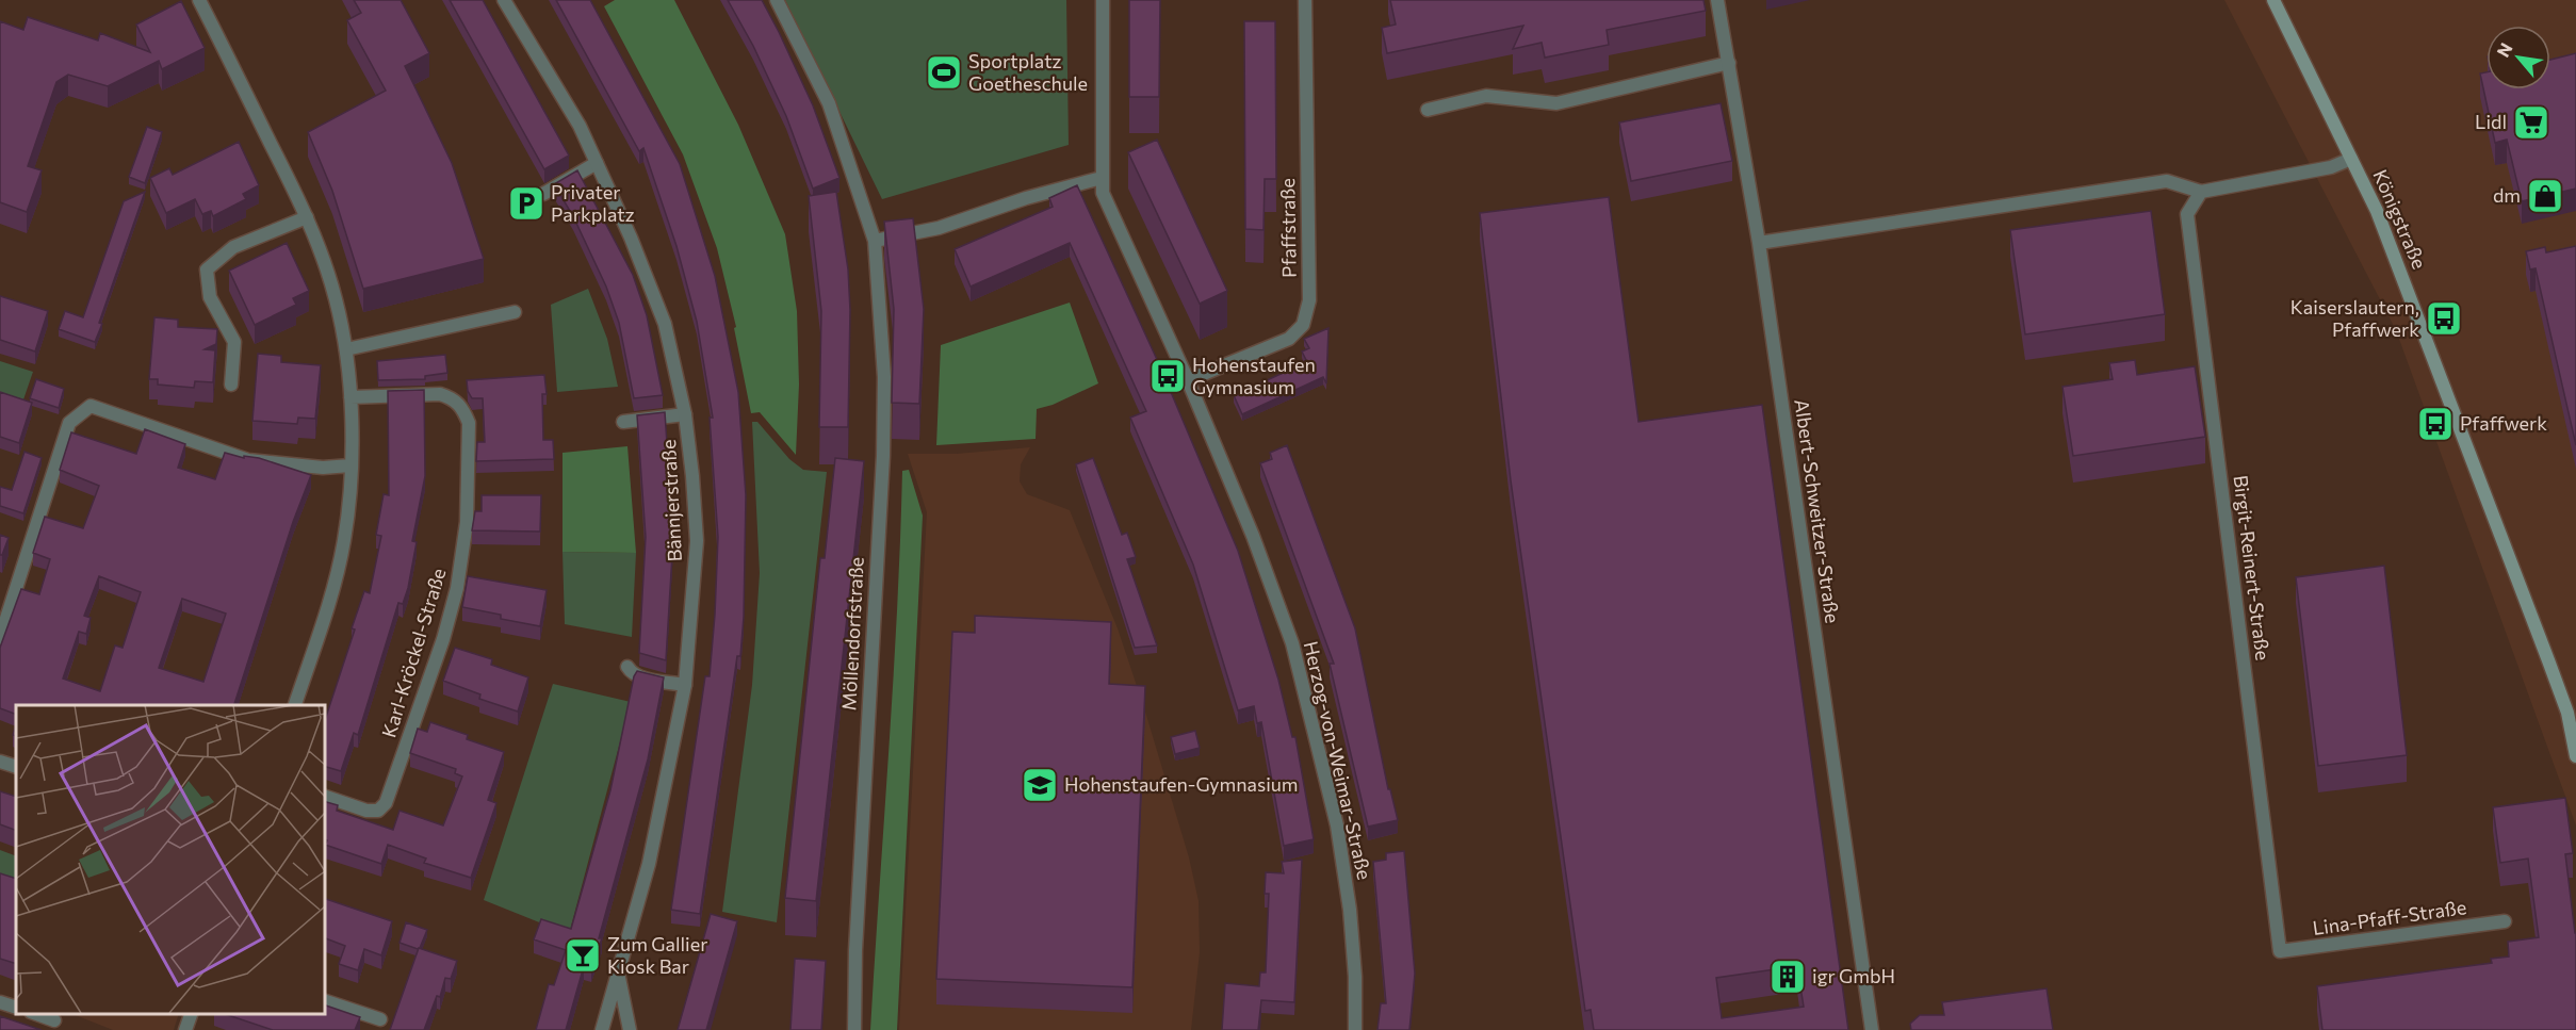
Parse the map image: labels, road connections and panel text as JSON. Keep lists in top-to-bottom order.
{
  "streets": {
    "main road": ["Königstraße"],
    "street": [
      "Pfaffstraße",
      "Bännjerstraße",
      "Albert-Schweitzer-Straße",
      "Birgit-Reinert-Straße",
      "Möllendorfstraße",
      "Karl-Kröckel-Straße",
      "Herzog-von-Weimar-Straße",
      "Lina-Pfaff-Straße"
    ]
  },
  "crossings": [
    ["Pfaffstraße", "Herzog-von-Weimar-Straße"],
    ["Birgit-Reinert-Straße", "Lina-Pfaff-Straße"]
  ],
  "places": {
    "sports": ["Sportplatz Goetheschule"],
    "supermarket": ["Lidl"],
    "shop": ["dm"],
    "parking": ["Privater Parkplatz"],
    "bus stop": ["Kaiserslautern, Pfaffwerk", "Hohenstaufen Gymnasium", "Pfaffwerk"],
    "school or university": ["Hohenstaufen-Gymnasium"],
    "bar": ["Zum Gallier Kiosk Bar"],
    "building": ["igr GmbH"]
  },
  "north": "top left"
}
